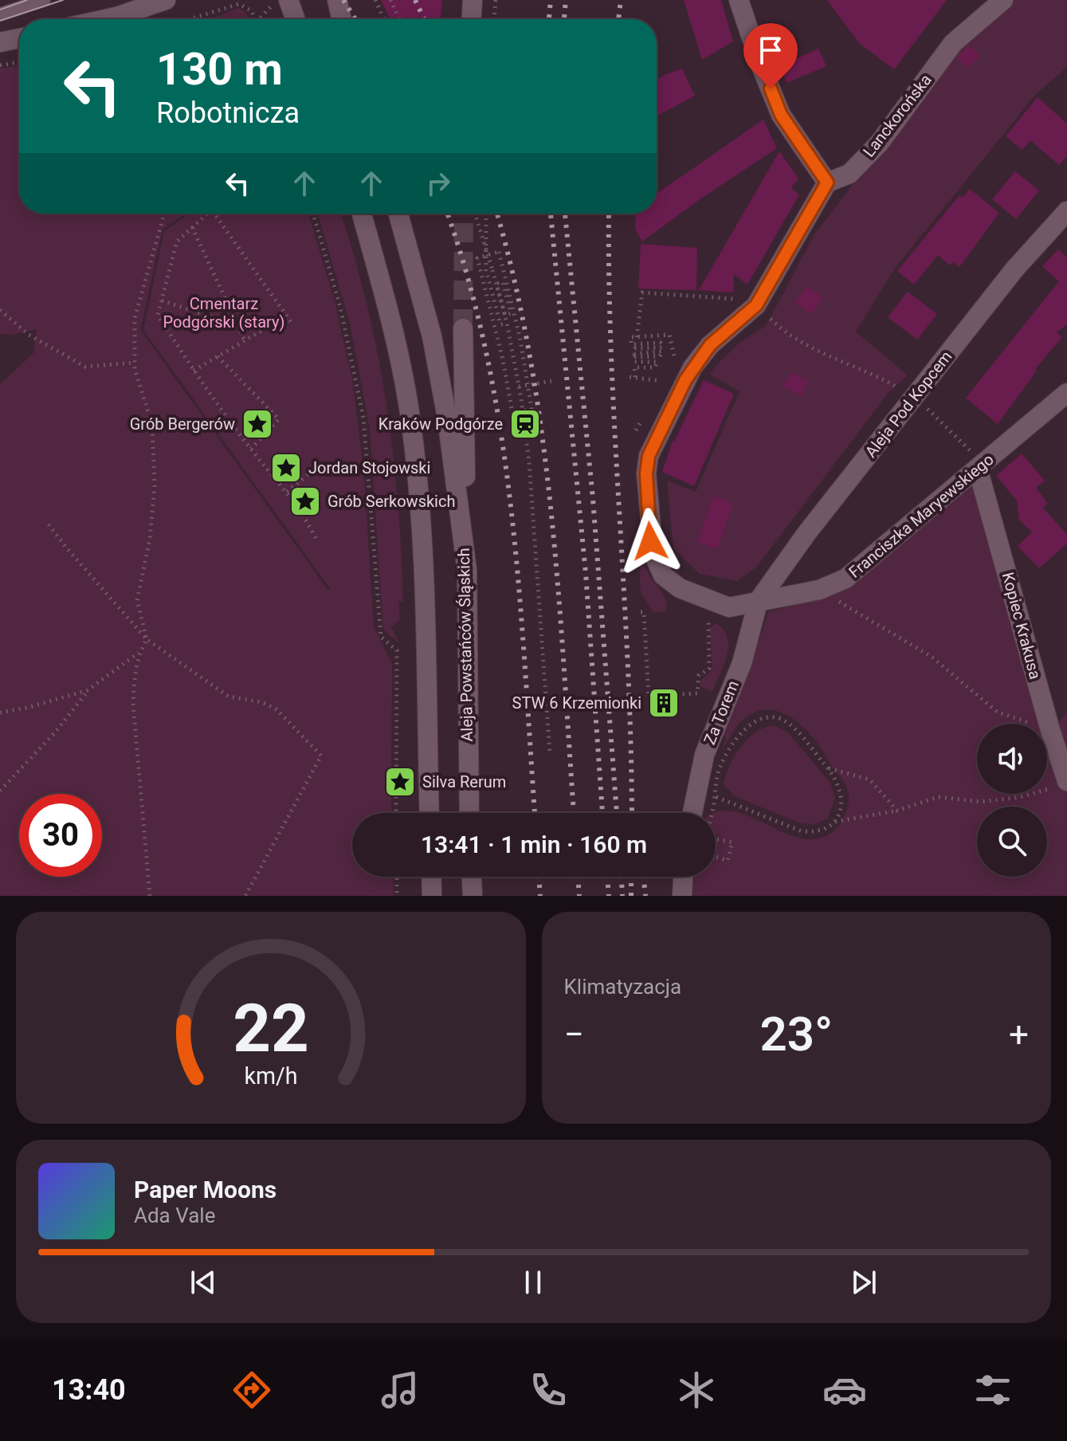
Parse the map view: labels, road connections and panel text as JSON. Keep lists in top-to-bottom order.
{
  "streets": {
    "street": [
      "Lanckorońska",
      "Aleja Pod Kopcem",
      "Franciszka Maryewskiego",
      "Kopiec Krakusa",
      "Aleja Powstańców Śląskich",
      "Za Torem"
    ]
  },
  "crossings": [
    ["Aleja Pod Kopcem", "Franciszka Maryewskiego"],
    ["Aleja Pod Kopcem", "Za Torem"],
    ["Franciszka Maryewskiego", "Kopiec Krakusa"],
    ["Franciszka Maryewskiego", "Za Torem"]
  ],
  "parks": ["Cmentarz Podgórski (stary)"],
  "places": {
    "place": [
      "Grób Bergerów",
      "Jordan Stojowski",
      "Grób Serkowskich",
      "Silva Rerum"
    ],
    "station": ["Kraków Podgórze"],
    "building": ["STW 6 Krzemionki"]
  },
  "page": {
    "turn": ["130 m", "Robotnicza"],
    "limit": "30",
    "trip": "13:41 · 1 min · 160 m",
    "tile": "Klimatyzacja",
    "heat": ["−", "23°", "+"],
    "song": ["Paper Moons", "Ada Vale"],
    "tabs": "13:40",
    "gauge": ["22", "km/h"]
  }
}
